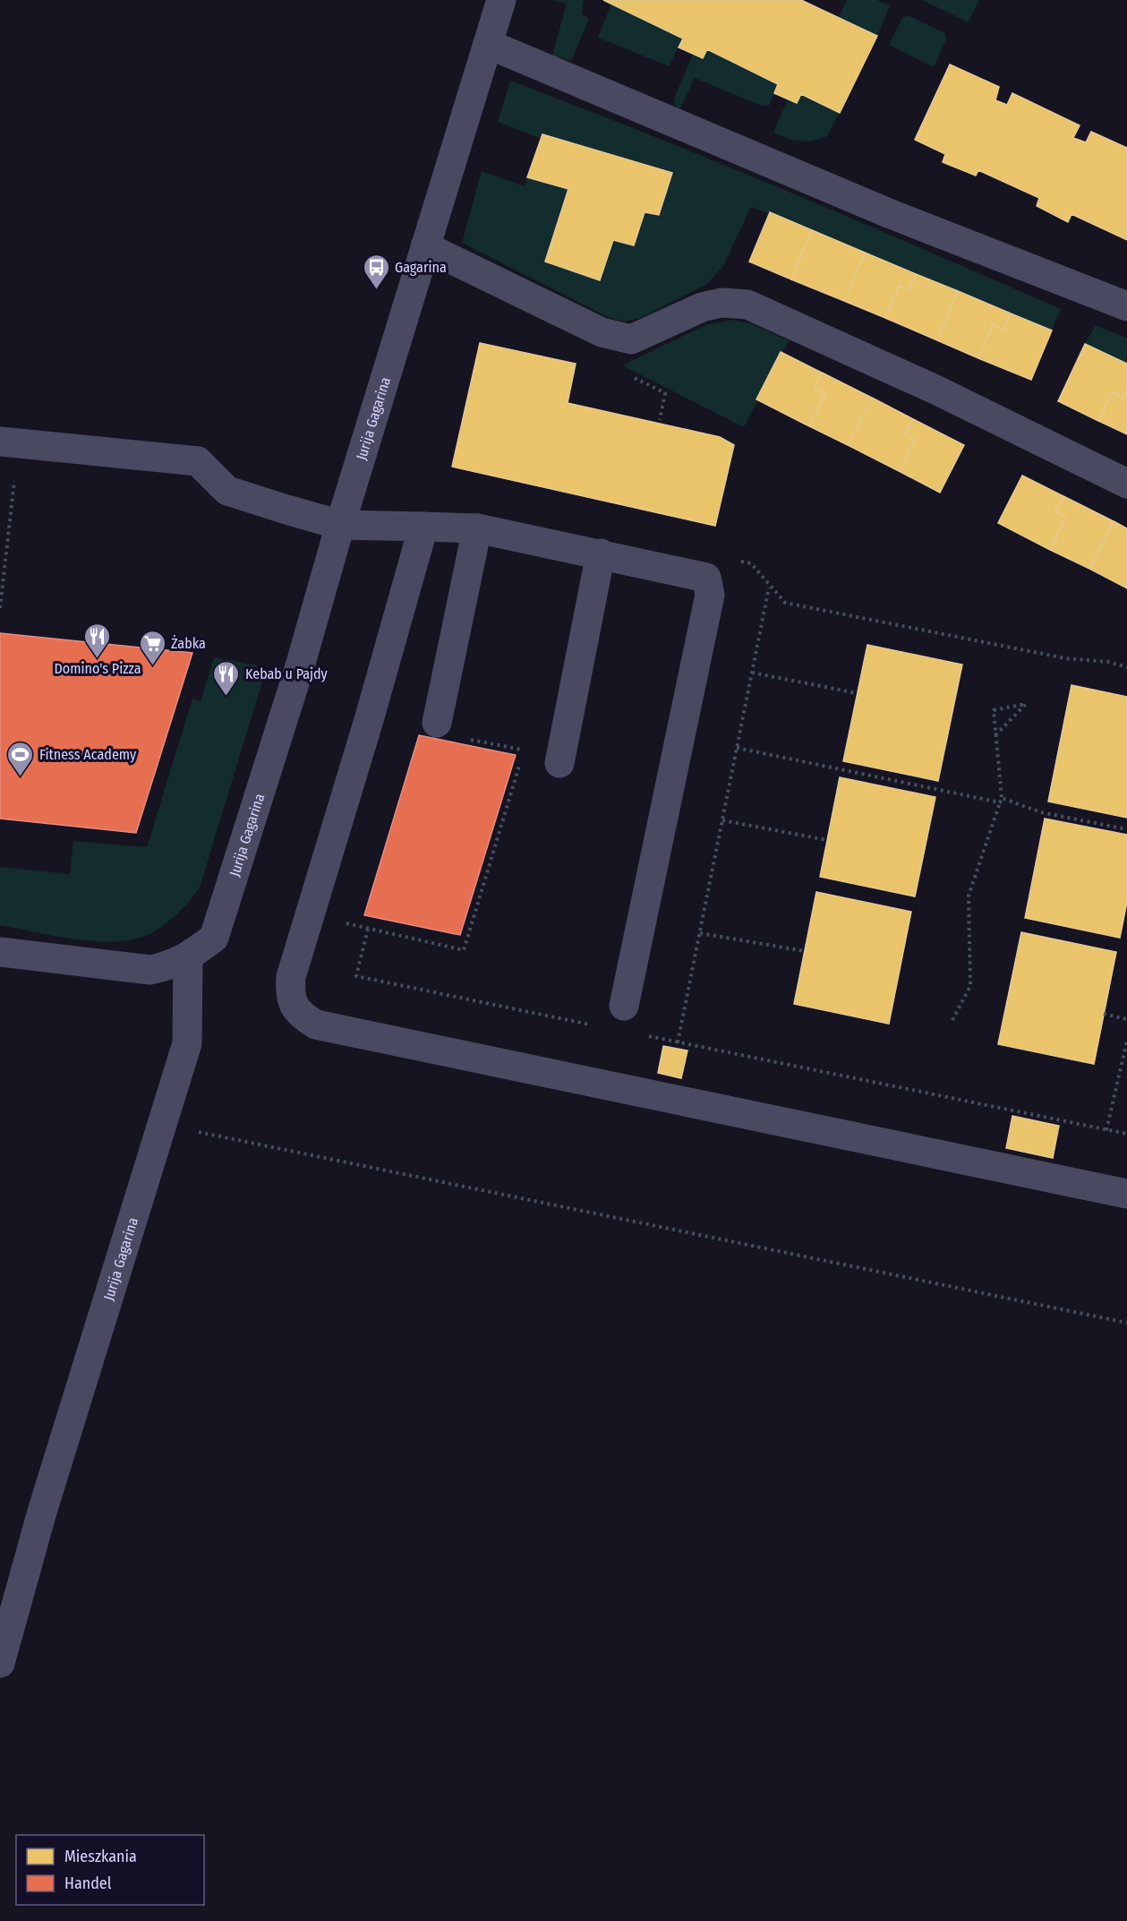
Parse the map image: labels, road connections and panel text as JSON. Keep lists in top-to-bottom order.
{
  "streets": {
    "street": ["Jurija Gagarina"]
  },
  "places": {
    "bus stop": ["Gagarina"],
    "restaurant": ["Domino's Pizza", "Kebab u Pajdy"],
    "supermarket": ["Żabka"],
    "sports": ["Fitness Academy"]
  },
  "legend": ["Mieszkania", "Handel"]
}
